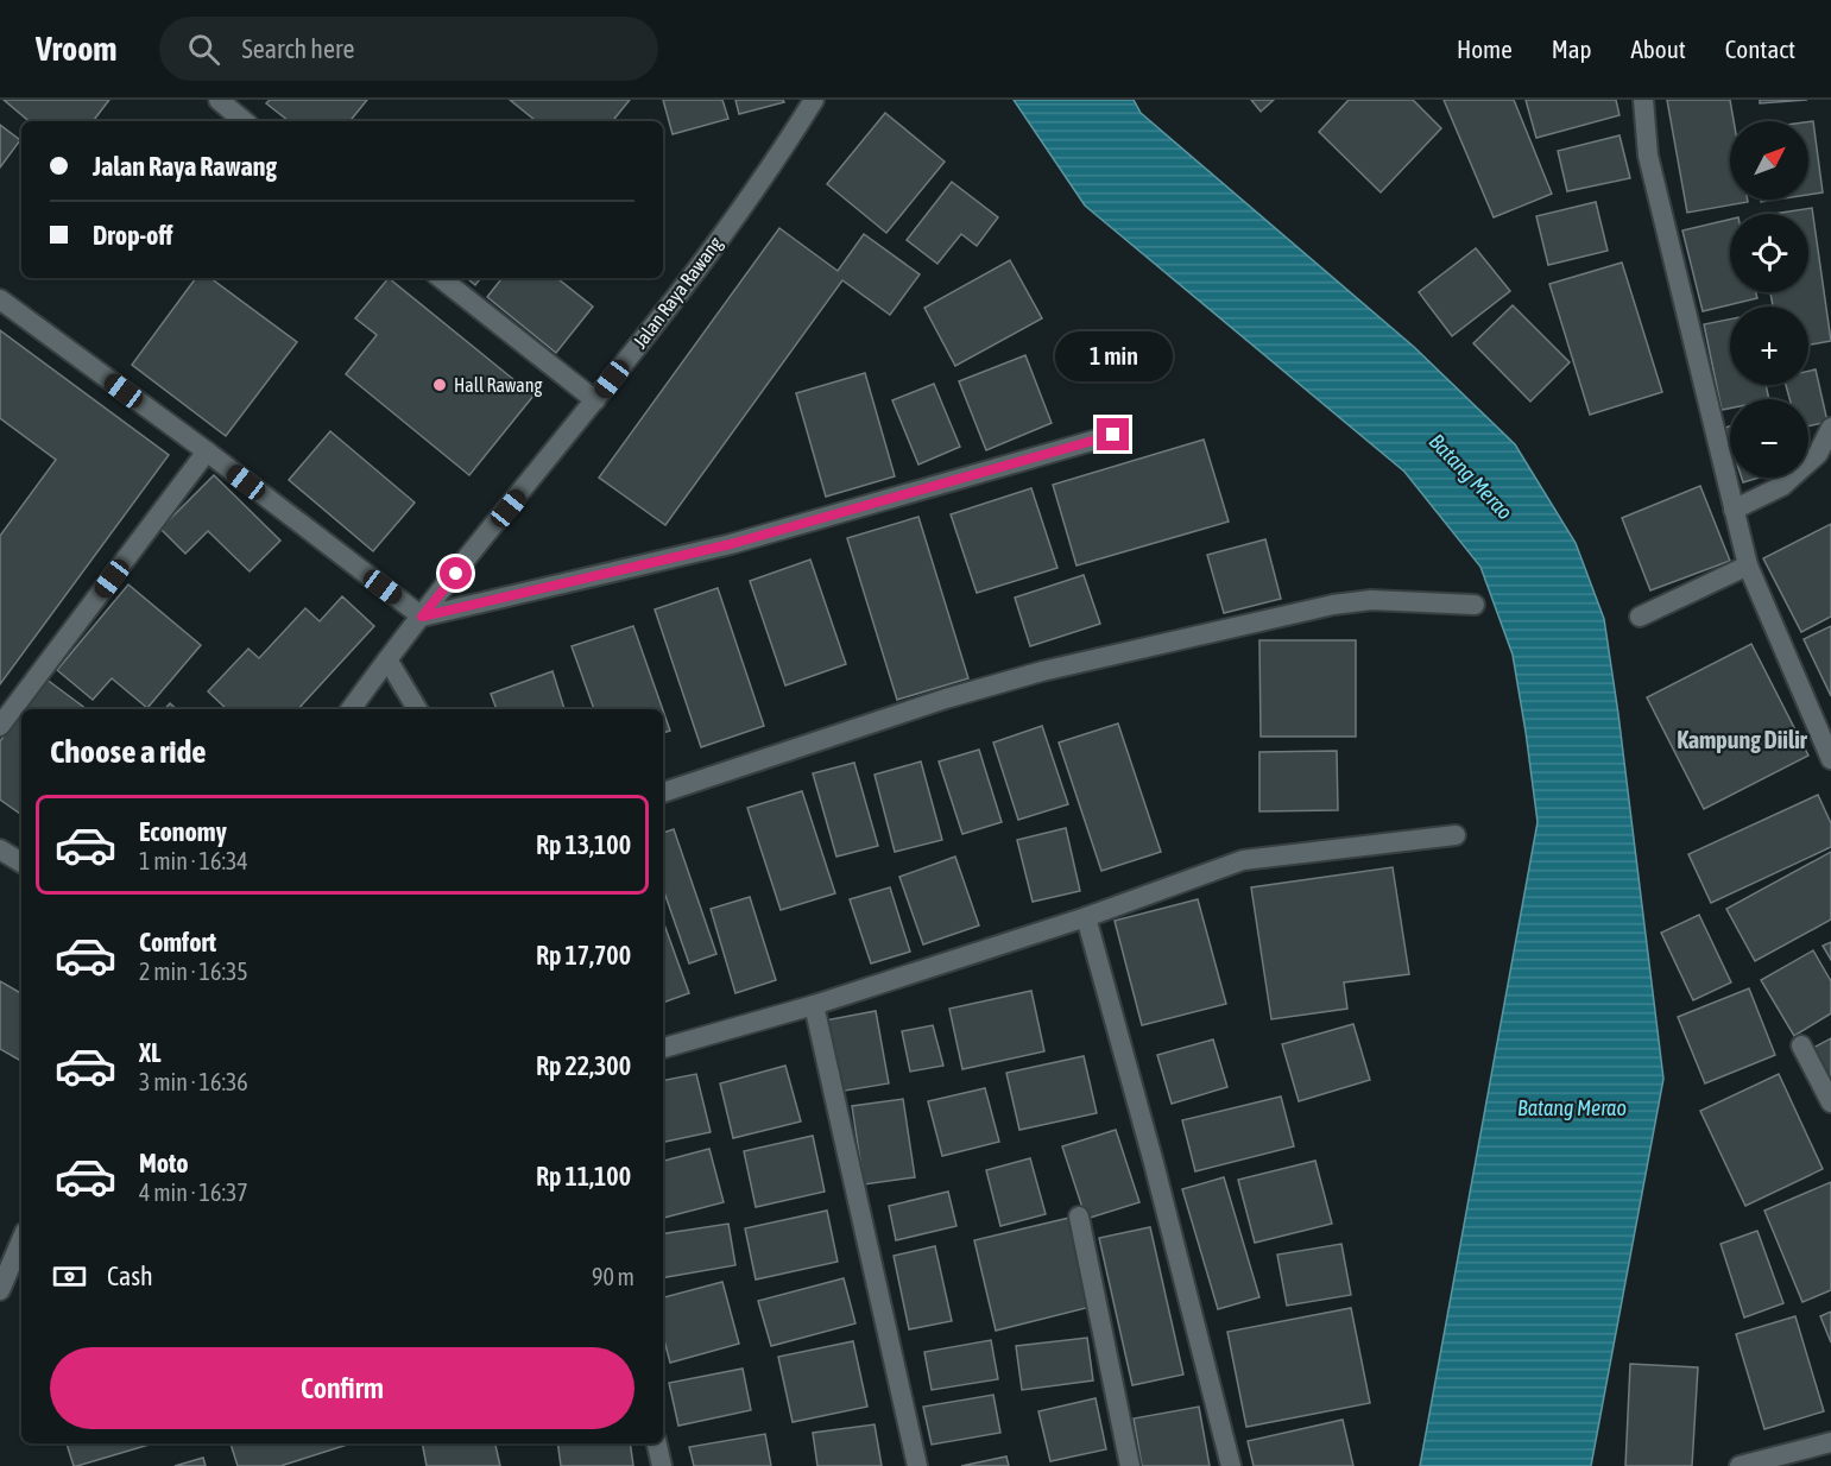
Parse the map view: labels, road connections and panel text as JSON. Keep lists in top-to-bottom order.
{
  "streets": {
    "street": ["Jalan Raya Rawang"]
  },
  "districts": ["Kampung Diilir"],
  "water": ["Batang Merao"],
  "places": ["Hall Rawang"],
  "north": "top right",
  "page": {
    "header": "Vroom",
    "search": "Search here",
    "nav": [
      "Home",
      "Map",
      "About",
      "Contact"
    ],
    "map_buttons": ["+", "−"],
    "banner": ["Jalan Raya Rawang", "Drop-off"],
    "bubble": "1 min",
    "heading": "Choose a ride",
    "list": [
      {
        "name": "Economy",
        "note": "1 min · 16:34",
        "value": "Rp 13,100"
      },
      {
        "name": "Comfort",
        "note": "2 min · 16:35",
        "value": "Rp 17,700"
      },
      {
        "name": "XL",
        "note": "3 min · 16:36",
        "value": "Rp 22,300"
      },
      {
        "name": "Moto",
        "note": "4 min · 16:37",
        "value": "Rp 11,100"
      }
    ],
    "pay": ["Cash", "90 m"],
    "buttons": "Confirm"
  }
}
